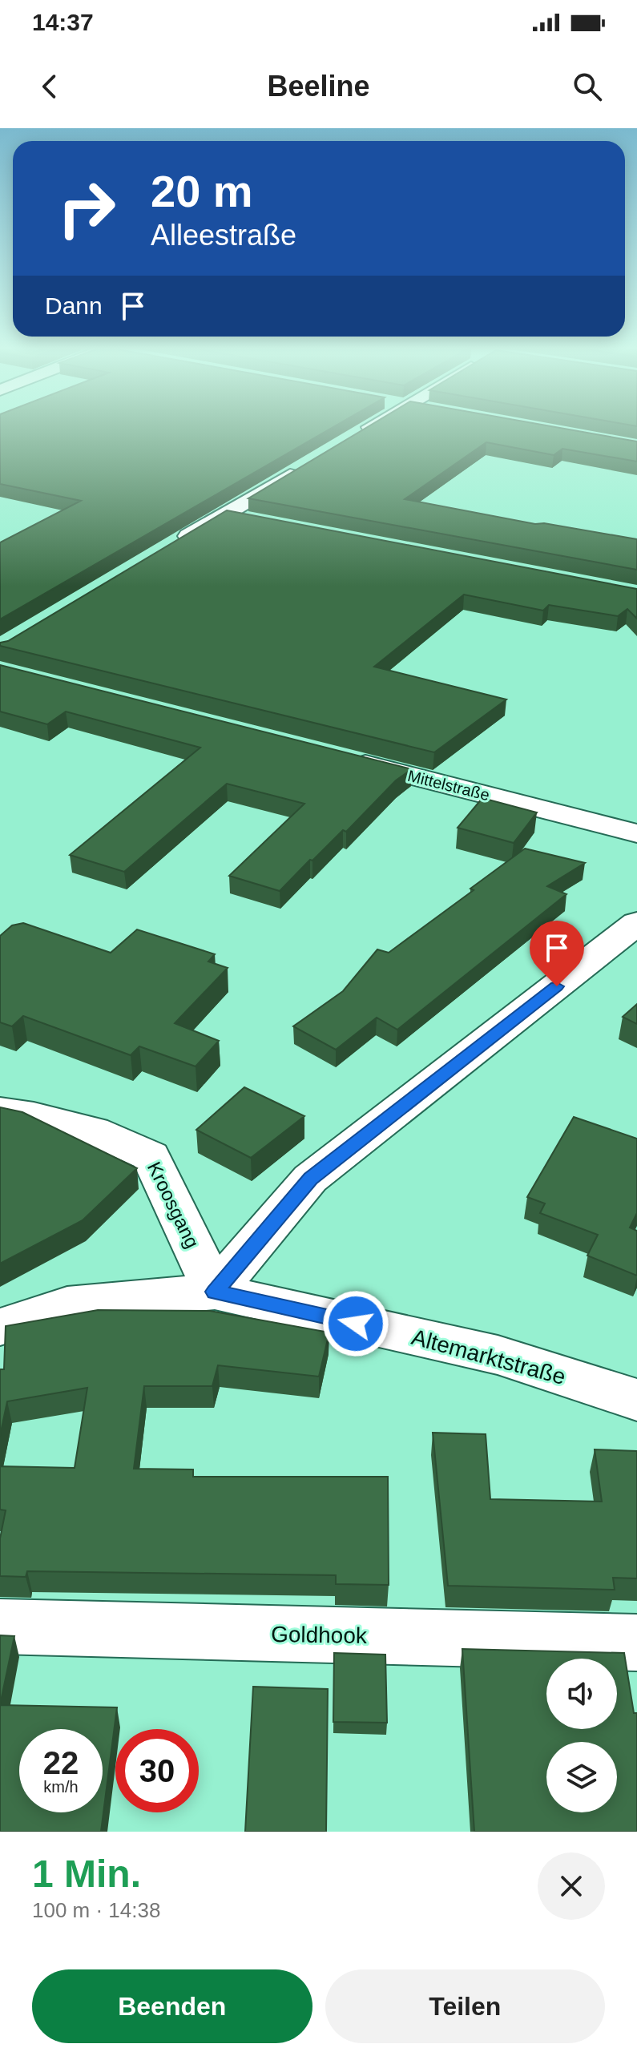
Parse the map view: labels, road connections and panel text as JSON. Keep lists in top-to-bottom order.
{
  "streets": {
    "street": [
      "Mittelstraße",
      "Kroosgang",
      "Altemarktstraße",
      "Goldhook"
    ]
  },
  "crossings": [
    ["Kroosgang", "Altemarktstraße"]
  ],
  "page": {
    "status": "14:37",
    "header": "Beeline",
    "turn": ["20 m", "Alleestraße"],
    "then": "Dann",
    "speed": "22 km/h",
    "limit": "30",
    "heading": ["1 Min.", "100 m · 14:38"],
    "buttons": ["Beenden", "Teilen"]
  }
}
